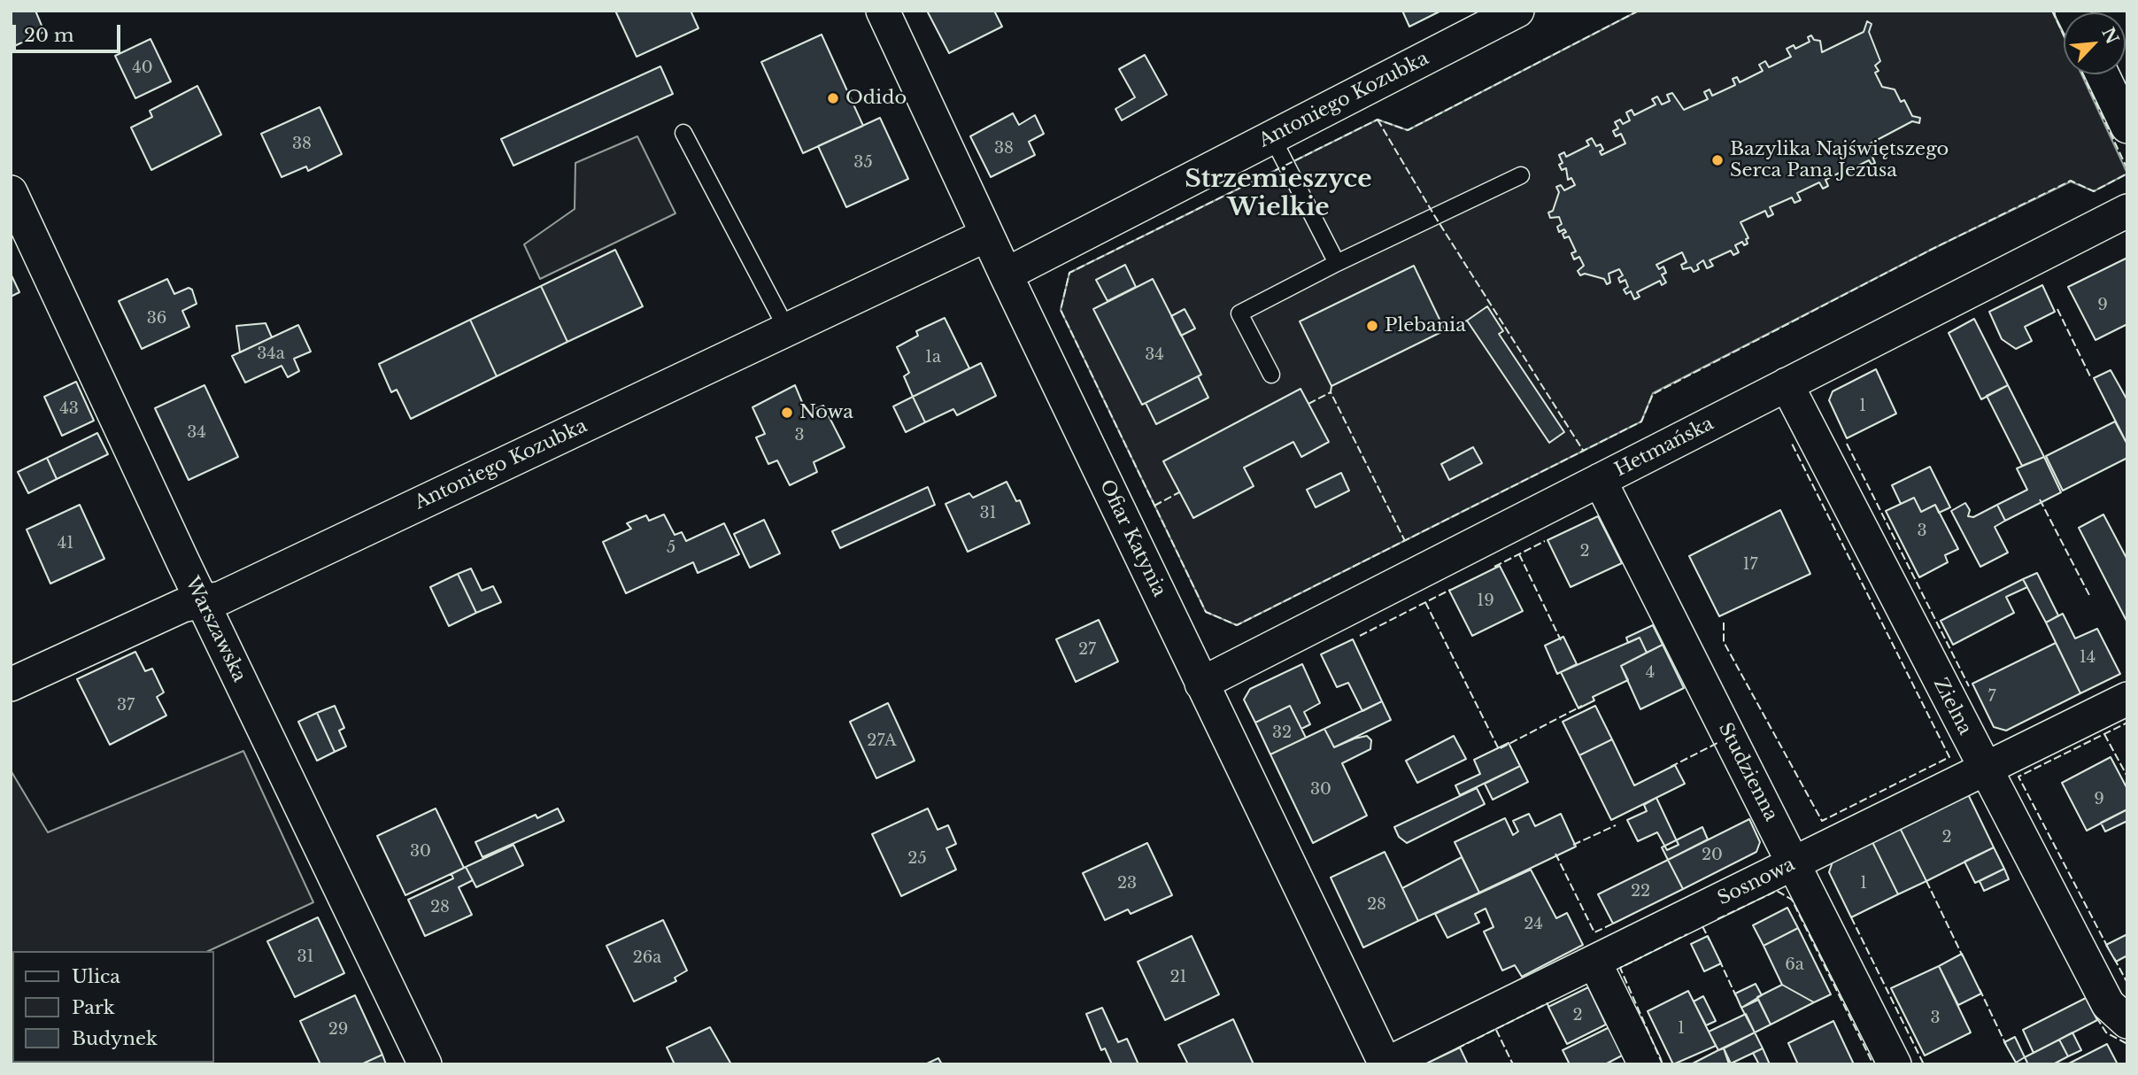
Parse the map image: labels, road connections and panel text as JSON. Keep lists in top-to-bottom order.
{
  "streets": {
    "street": [
      "Antoniego Kozubka",
      "Hetmańska",
      "Ofiar Katynia",
      "Warszawska",
      "Zielna",
      "Studzienna",
      "Sosnowa"
    ]
  },
  "crossings": [
    ["Antoniego Kozubka", "Ofiar Katynia"],
    ["Antoniego Kozubka", "Warszawska"],
    ["Hetmańska", "Ofiar Katynia"],
    ["Hetmańska", "Zielna"],
    ["Hetmańska", "Studzienna"],
    ["Ofiar Katynia", "Sosnowa"],
    ["Zielna", "Sosnowa"],
    ["Studzienna", "Sosnowa"]
  ],
  "districts": ["Strzemieszyce Wielkie"],
  "places": [
    "Odido",
    "Bazylika Najświętszego Serca Pana Jezusa",
    "Plebania",
    "Nowa"
  ],
  "house_numbers": [
    "40",
    "38",
    "38",
    "35",
    "9",
    "36",
    "34a",
    "34",
    "1a",
    "1",
    "43",
    "34",
    "3",
    "31",
    "3",
    "41",
    "5",
    "2",
    "17",
    "19",
    "27",
    "14",
    "4",
    "7",
    "37",
    "32",
    "27A",
    "30",
    "9",
    "2",
    "30",
    "20",
    "25",
    "23",
    "1",
    "22",
    "28",
    "28",
    "24",
    "31",
    "26a",
    "6a",
    "21",
    "2",
    "3",
    "1",
    "29"
  ],
  "legend": ["Ulica", "Park", "Budynek"],
  "scale_bar": "20 m",
  "north": "top right"
}
